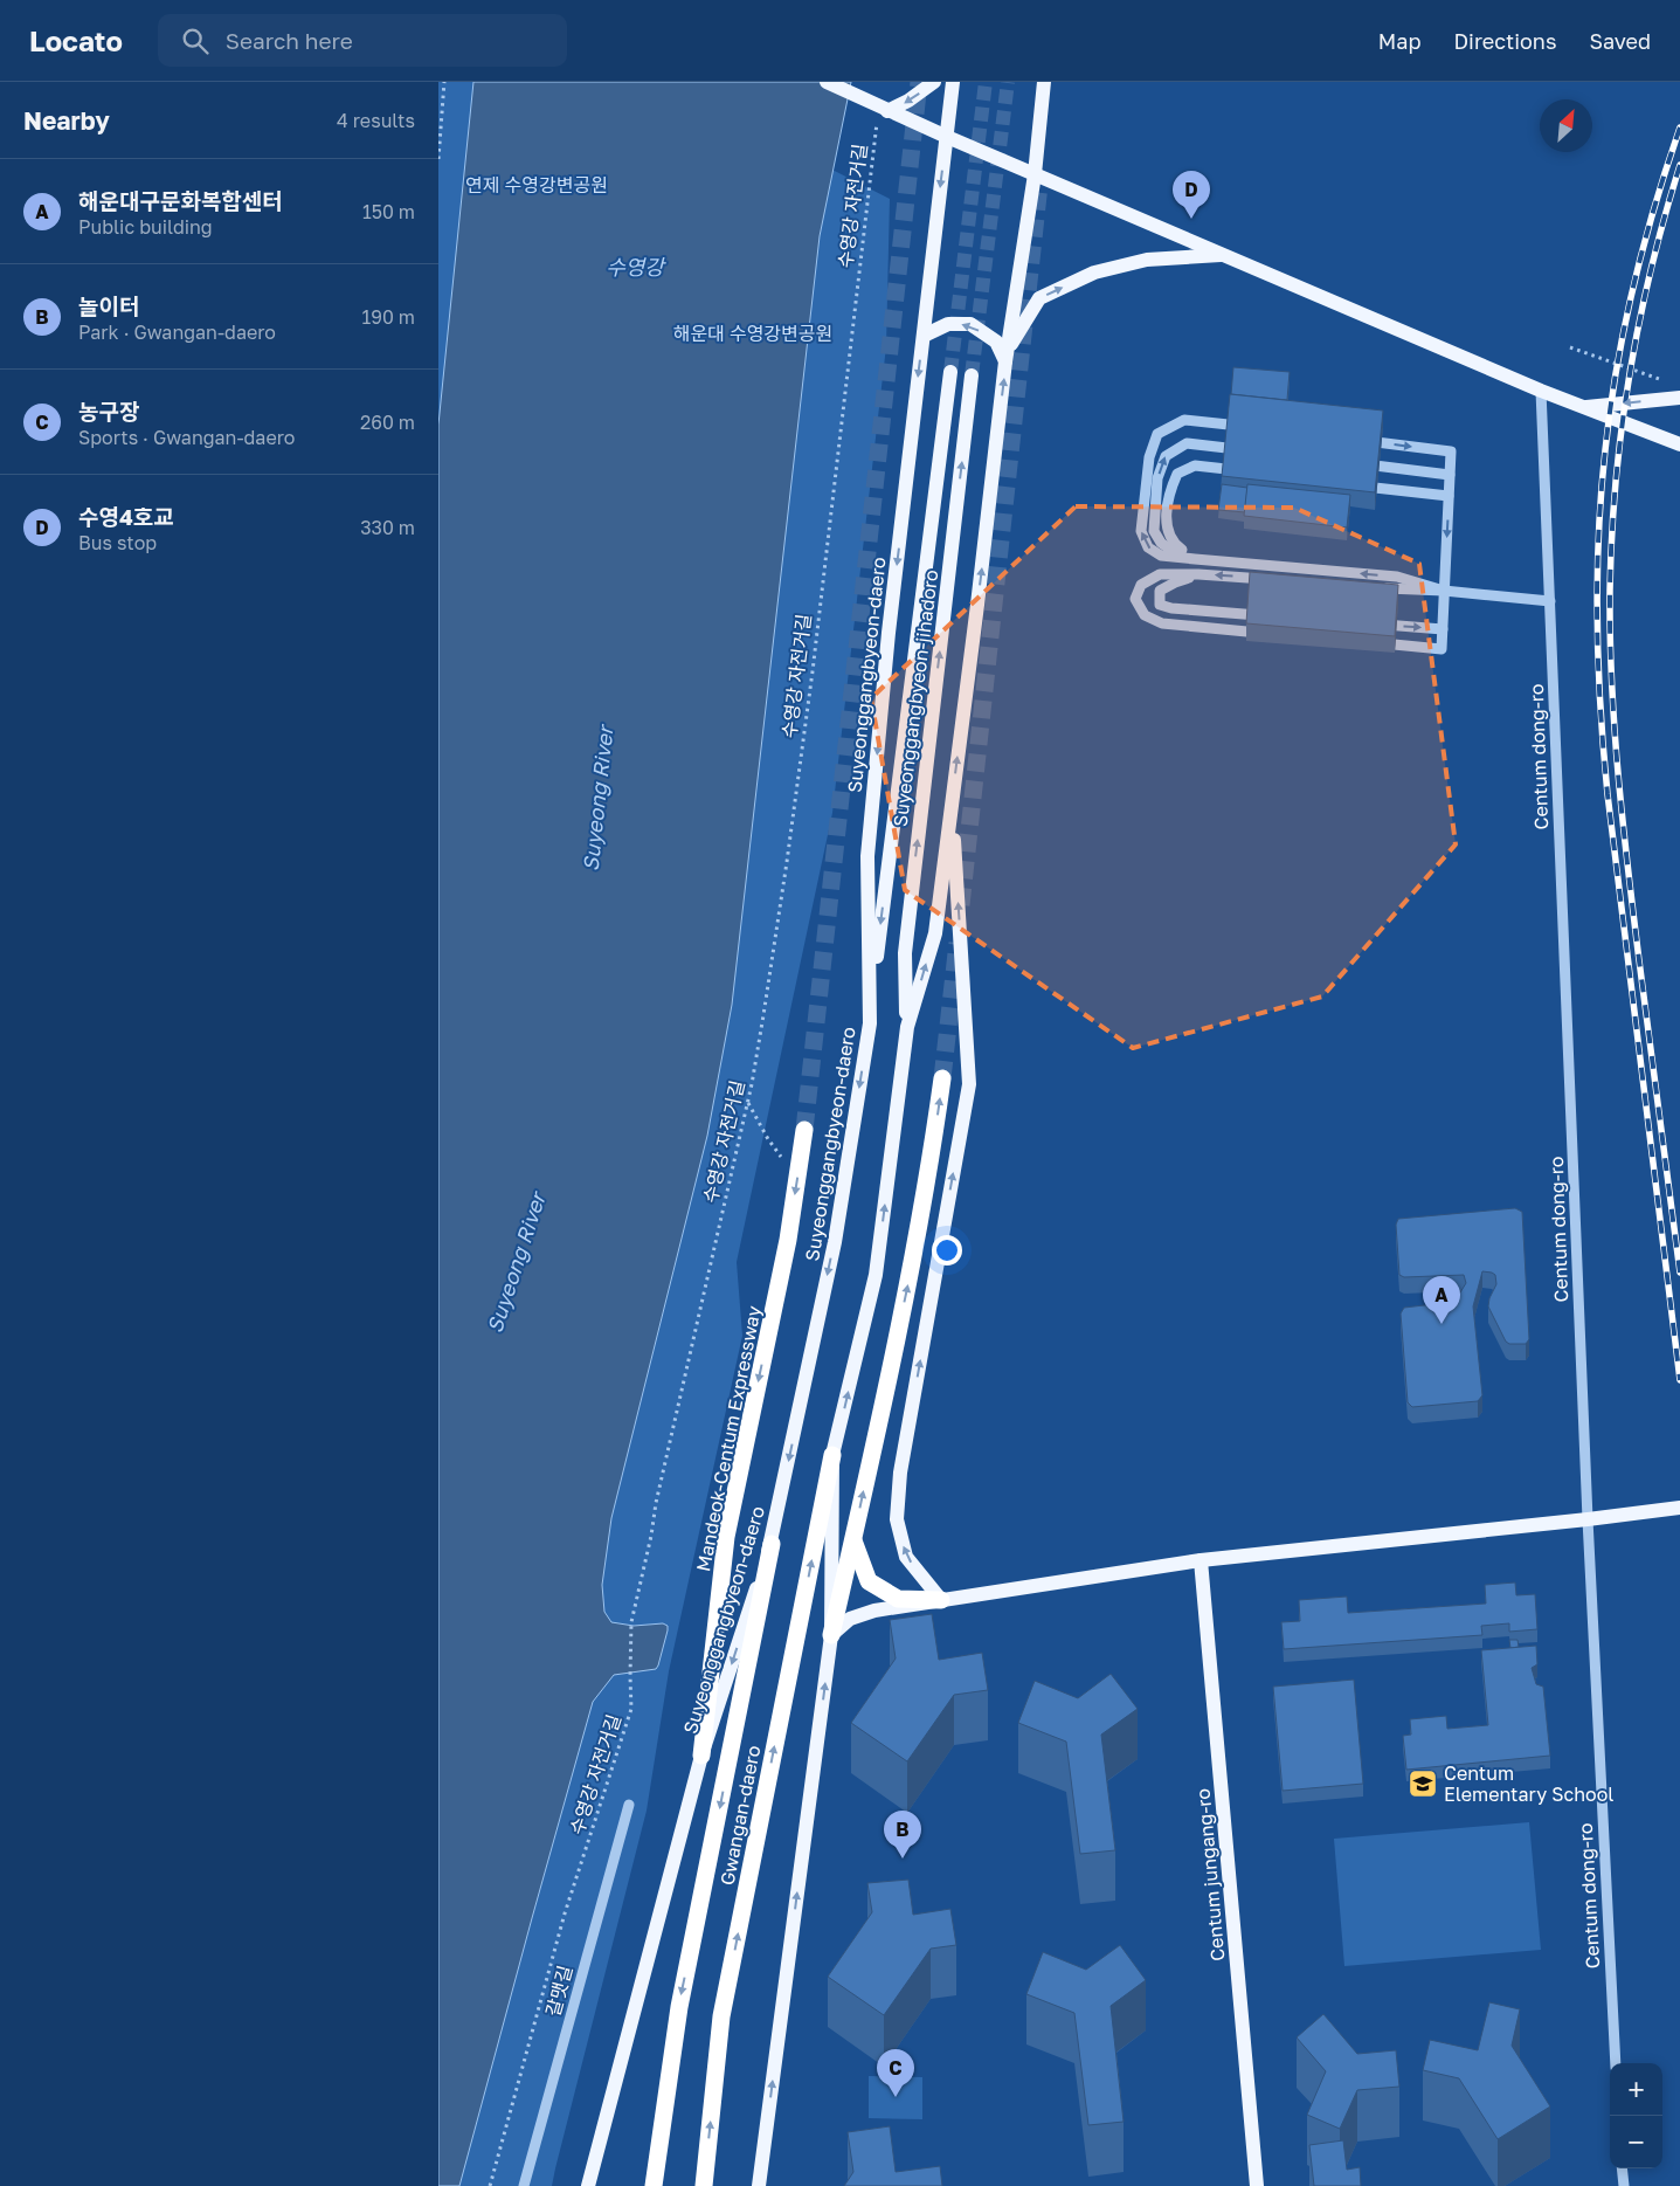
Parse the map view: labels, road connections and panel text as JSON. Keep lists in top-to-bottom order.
{
  "streets": {
    "highway": ["Mandeok-Centum Expressway", "Gwangan-daero"],
    "main road": ["Suyeonggangbyeon-daero", "Suyeonggangbyeon-jihadoro", "Centum jungang-ro"],
    "street": ["Centum dong-ro", "갈맷길"],
    "path": ["수영강 자전거길"]
  },
  "crossings": [
    ["Suyeonggangbyeon-daero", "Suyeonggangbyeon-jihadoro"],
    ["Suyeonggangbyeon-daero", "Mandeok-Centum Expressway"],
    ["Suyeonggangbyeon-daero", "Gwangan-daero"]
  ],
  "water": ["수영강", "Suyeong River"],
  "parks": ["연제 수영강변공원", "해운대 수영강변공원"],
  "places": {
    "school or university": ["Centum Elementary School"]
  },
  "north": "top right",
  "page": {
    "header": "Locato",
    "search": "Search here",
    "nav": ["Map", "Directions", "Saved"],
    "heading": ["Nearby", "4 results"],
    "list": [
      {
        "mark": "A",
        "name": "해운대구문화복합센터",
        "note": "Public building",
        "value": "150 m"
      },
      {
        "mark": "B",
        "name": "놀이터",
        "note": "Park · Gwangan-daero",
        "value": "190 m"
      },
      {
        "mark": "C",
        "name": "농구장",
        "note": "Sports · Gwangan-daero",
        "value": "260 m"
      },
      {
        "mark": "D",
        "name": "수영4호교",
        "note": "Bus stop",
        "value": "330 m"
      }
    ],
    "pins": [
      "D",
      "A",
      "B",
      "C"
    ],
    "map_buttons": ["+", "−"]
  }
}
